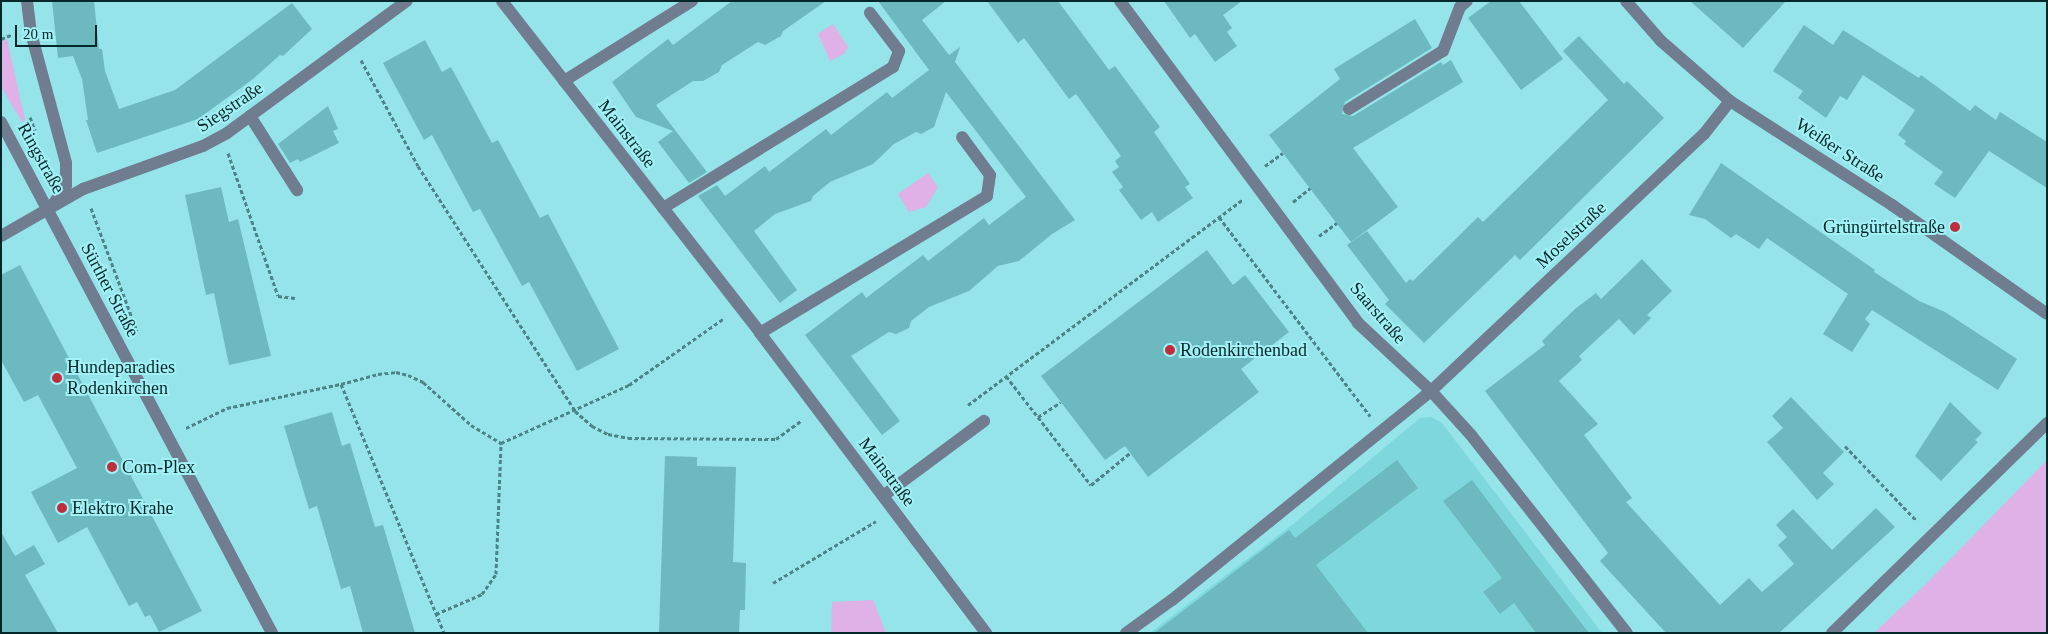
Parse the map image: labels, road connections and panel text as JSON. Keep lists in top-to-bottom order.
{
  "streets": {
    "street": [
      "Siegstraße",
      "Mainstraße",
      "Weißer Straße",
      "Ringstraße",
      "Moselstraße",
      "Sürther Straße",
      "Saarstraße"
    ]
  },
  "crossings": [
    ["Siegstraße", "Ringstraße"],
    ["Siegstraße", "Sürther Straße"],
    ["Weißer Straße", "Moselstraße"],
    ["Ringstraße", "Sürther Straße"],
    ["Moselstraße", "Saarstraße"]
  ],
  "places": [
    "Grüngürtelstraße",
    "Rodenkirchenbad",
    "Hundeparadies Rodenkirchen",
    "Com-Plex",
    "Elektro Krahe"
  ],
  "scale_bar": "20 m"
}
